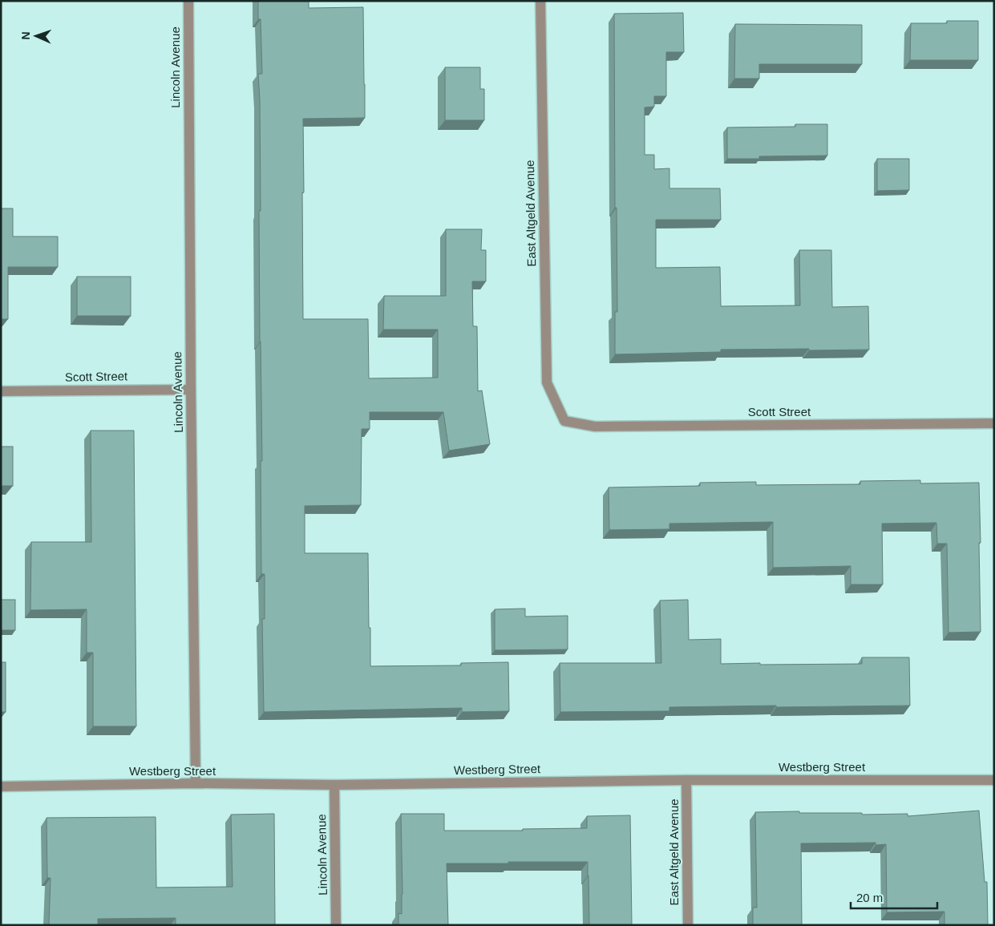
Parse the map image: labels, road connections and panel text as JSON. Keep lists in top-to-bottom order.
{
  "streets": {
    "street": [
      "Lincoln Avenue",
      "East Altgeld Avenue",
      "Scott Street",
      "Westberg Street"
    ]
  },
  "crossings": [
    ["Lincoln Avenue", "Scott Street"],
    ["Lincoln Avenue", "Westberg Street"],
    ["East Altgeld Avenue", "Scott Street"],
    ["East Altgeld Avenue", "Westberg Street"]
  ],
  "scale_bar": "20 m",
  "north": "left"
}
